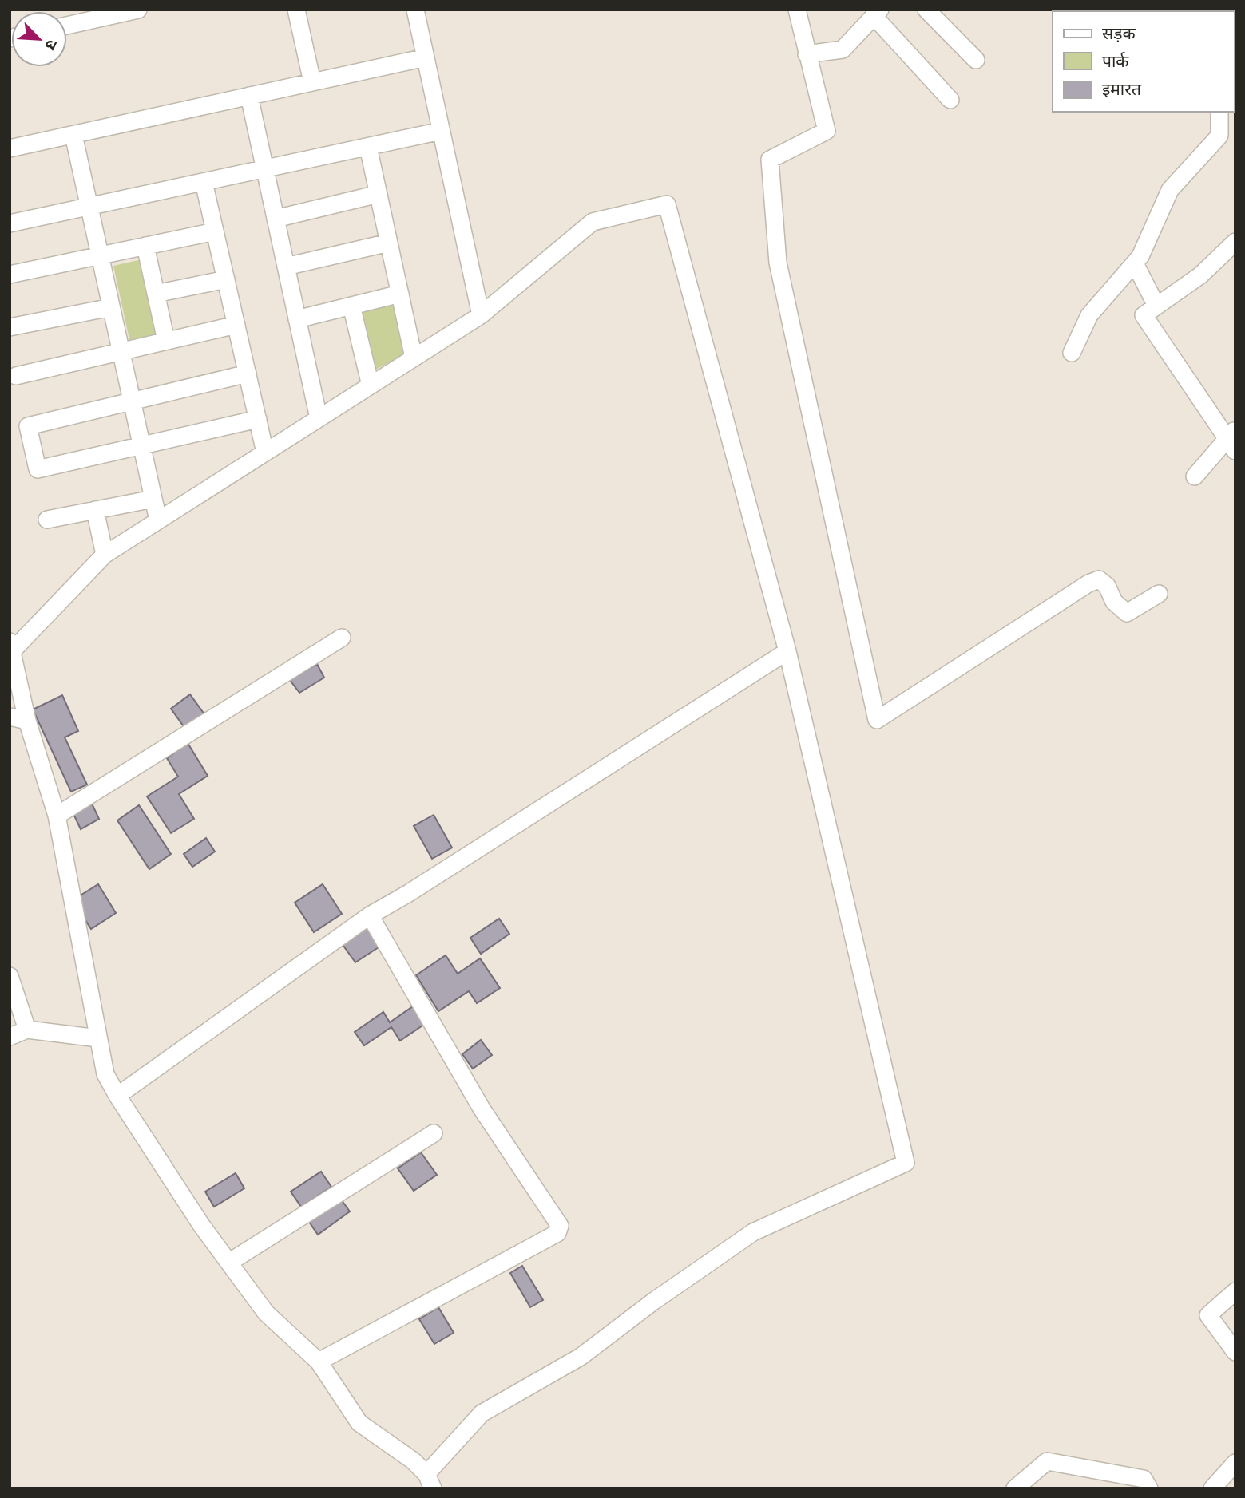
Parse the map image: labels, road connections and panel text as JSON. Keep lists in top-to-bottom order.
{
  "legend": ["सड़क", "पार्क", "इमारत"],
  "north": "bottom right"
}
